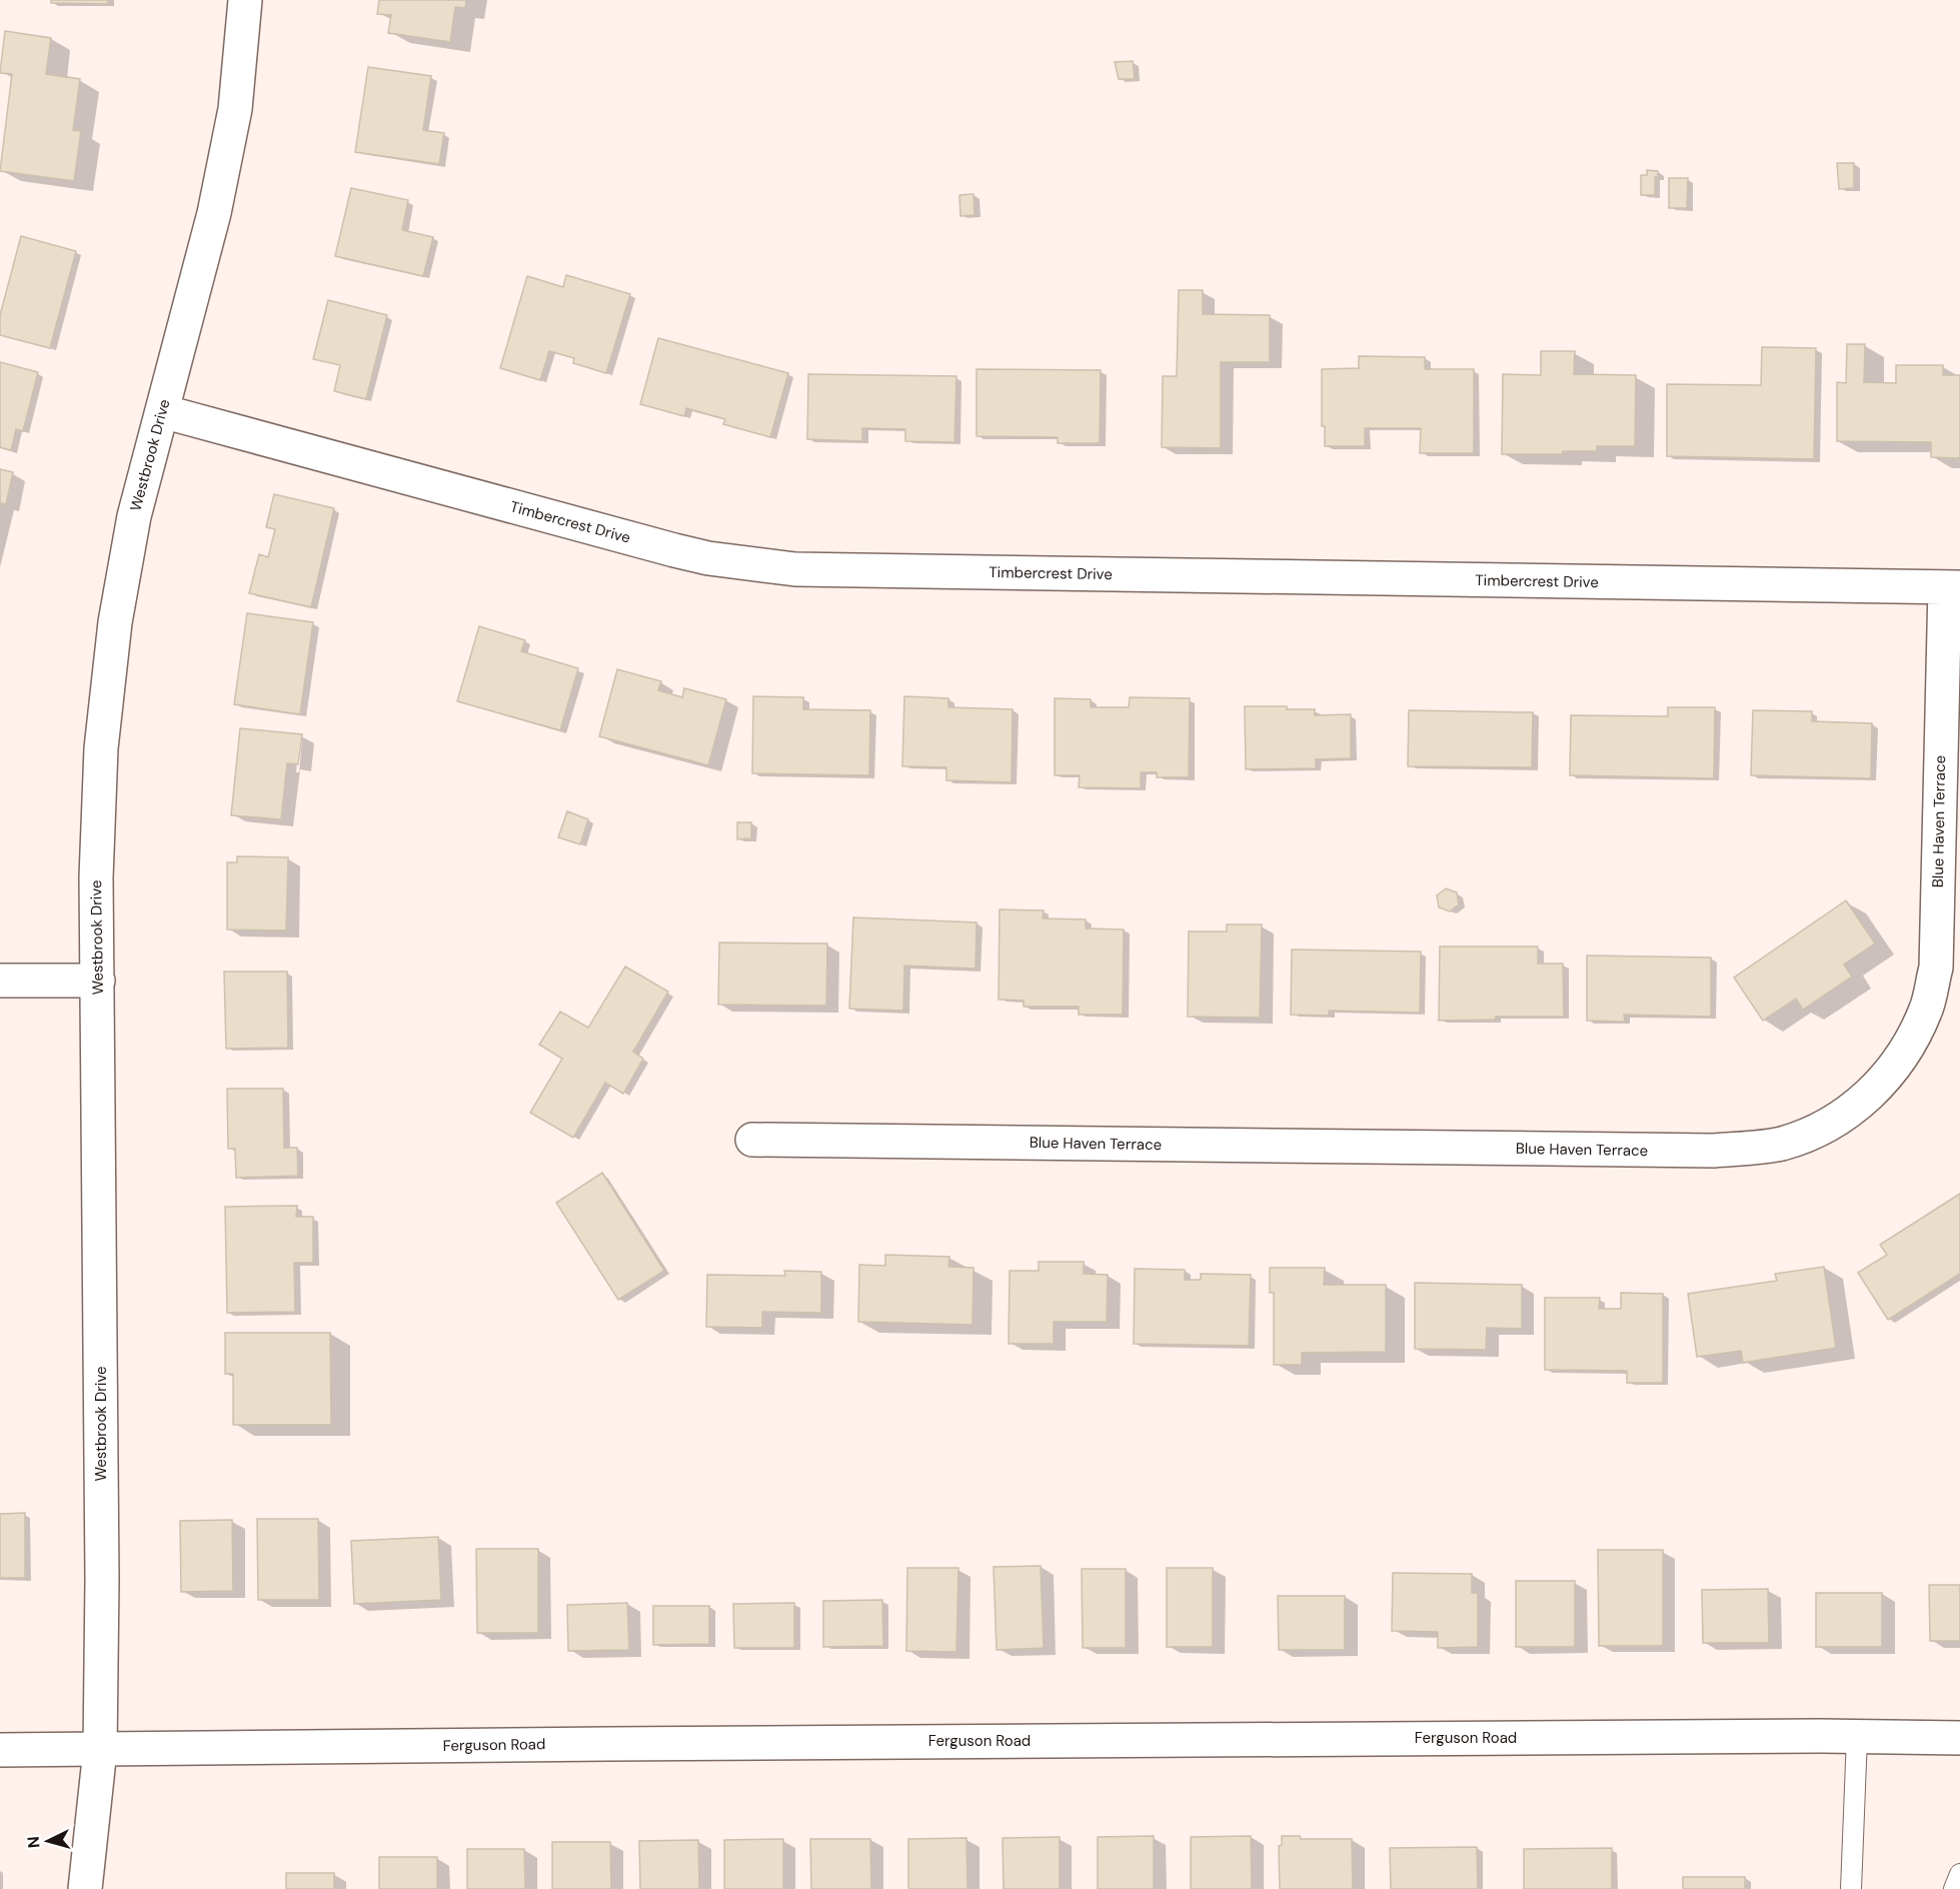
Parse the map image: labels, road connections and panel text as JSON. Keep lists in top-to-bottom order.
{
  "streets": {
    "street": [
      "Westbrook Drive",
      "Timbercrest Drive",
      "Blue Haven Terrace",
      "Ferguson Road"
    ]
  },
  "crossings": [
    ["Westbrook Drive", "Timbercrest Drive"],
    ["Westbrook Drive", "Ferguson Road"],
    ["Timbercrest Drive", "Blue Haven Terrace"]
  ],
  "north": "left"
}
